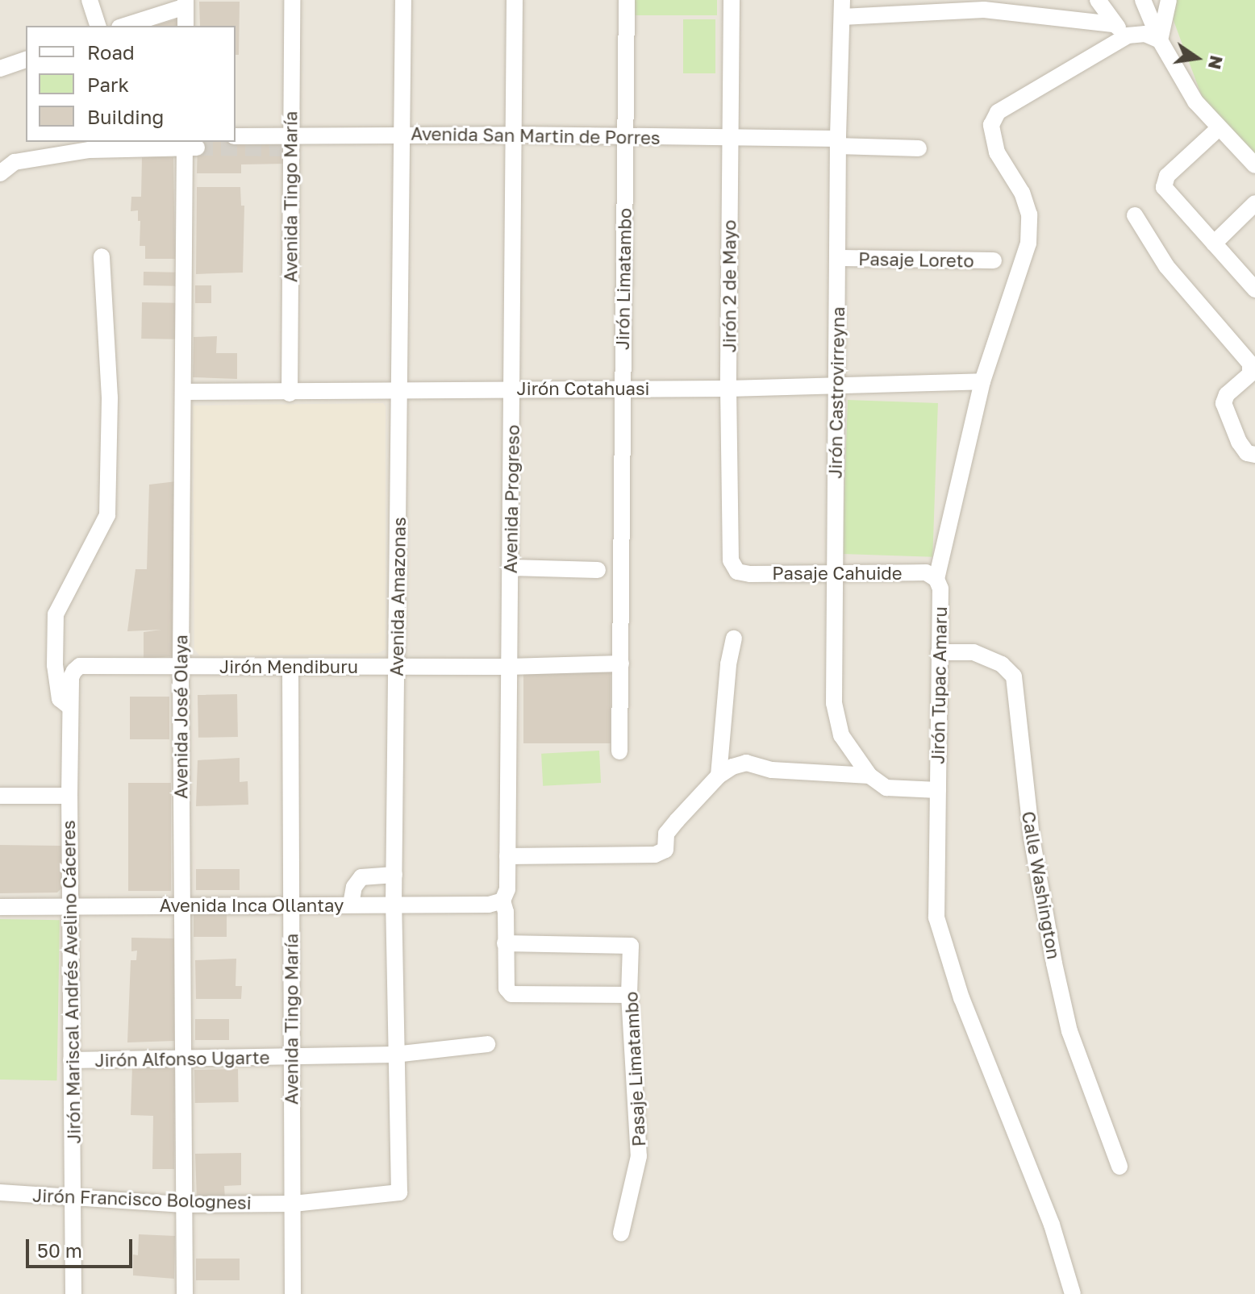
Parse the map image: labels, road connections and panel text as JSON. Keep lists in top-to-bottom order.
{
  "streets": {
    "street": [
      "Avenida San Martin de Porres",
      "Avenida Tingo María",
      "Pasaje Loreto",
      "Jirón Limatambo",
      "Jirón 2 de Mayo",
      "Jirón Cotahuasi",
      "Jirón Castrovirreyna",
      "Avenida Progreso",
      "Pasaje Cahuide",
      "Avenida Amazonas",
      "Jirón Mendiburu",
      "Jirón Tupac Amaru",
      "Avenida José Olaya",
      "Calle Washington",
      "Avenida Inca Ollantay",
      "Jirón Mariscal Andrés Avelino Cáceres",
      "Jirón Alfonso Ugarte",
      "Pasaje Limatambo",
      "Jirón Francisco Bolognesi"
    ]
  },
  "crossings": [
    ["Avenida San Martin de Porres", "Avenida Tingo María"],
    ["Avenida San Martin de Porres", "Jirón Limatambo"],
    ["Avenida San Martin de Porres", "Jirón 2 de Mayo"],
    ["Avenida San Martin de Porres", "Jirón Castrovirreyna"],
    ["Avenida San Martin de Porres", "Avenida Progreso"],
    ["Avenida San Martin de Porres", "Avenida Amazonas"],
    ["Avenida Tingo María", "Jirón Cotahuasi"],
    ["Avenida Tingo María", "Jirón Mendiburu"],
    ["Avenida Tingo María", "Avenida Inca Ollantay"],
    ["Avenida Tingo María", "Jirón Alfonso Ugarte"],
    ["Avenida Tingo María", "Jirón Francisco Bolognesi"],
    ["Pasaje Loreto", "Jirón Castrovirreyna"],
    ["Jirón Limatambo", "Jirón Cotahuasi"],
    ["Jirón Limatambo", "Jirón Mendiburu"],
    ["Jirón 2 de Mayo", "Jirón Cotahuasi"],
    ["Jirón 2 de Mayo", "Pasaje Cahuide"],
    ["Jirón Cotahuasi", "Jirón Castrovirreyna"],
    ["Jirón Cotahuasi", "Avenida Progreso"],
    ["Jirón Cotahuasi", "Avenida Amazonas"],
    ["Jirón Cotahuasi", "Jirón Tupac Amaru"],
    ["Jirón Cotahuasi", "Avenida José Olaya"],
    ["Jirón Castrovirreyna", "Pasaje Cahuide"],
    ["Avenida Progreso", "Jirón Mendiburu"],
    ["Avenida Progreso", "Avenida Inca Ollantay"],
    ["Avenida Progreso", "Pasaje Limatambo"],
    ["Pasaje Cahuide", "Jirón Tupac Amaru"],
    ["Avenida Amazonas", "Jirón Mendiburu"],
    ["Avenida Amazonas", "Avenida Inca Ollantay"],
    ["Avenida Amazonas", "Jirón Alfonso Ugarte"],
    ["Avenida Amazonas", "Jirón Francisco Bolognesi"],
    ["Jirón Mendiburu", "Avenida José Olaya"],
    ["Jirón Mendiburu", "Jirón Mariscal Andrés Avelino Cáceres"],
    ["Jirón Tupac Amaru", "Calle Washington"],
    ["Avenida José Olaya", "Avenida Inca Ollantay"],
    ["Avenida José Olaya", "Jirón Alfonso Ugarte"],
    ["Avenida José Olaya", "Jirón Francisco Bolognesi"],
    ["Avenida Inca Ollantay", "Jirón Mariscal Andrés Avelino Cáceres"],
    ["Jirón Mariscal Andrés Avelino Cáceres", "Jirón Alfonso Ugarte"],
    ["Jirón Mariscal Andrés Avelino Cáceres", "Jirón Francisco Bolognesi"]
  ],
  "legend": ["Road", "Park", "Building"],
  "scale_bar": "50 m",
  "north": "right"
}
